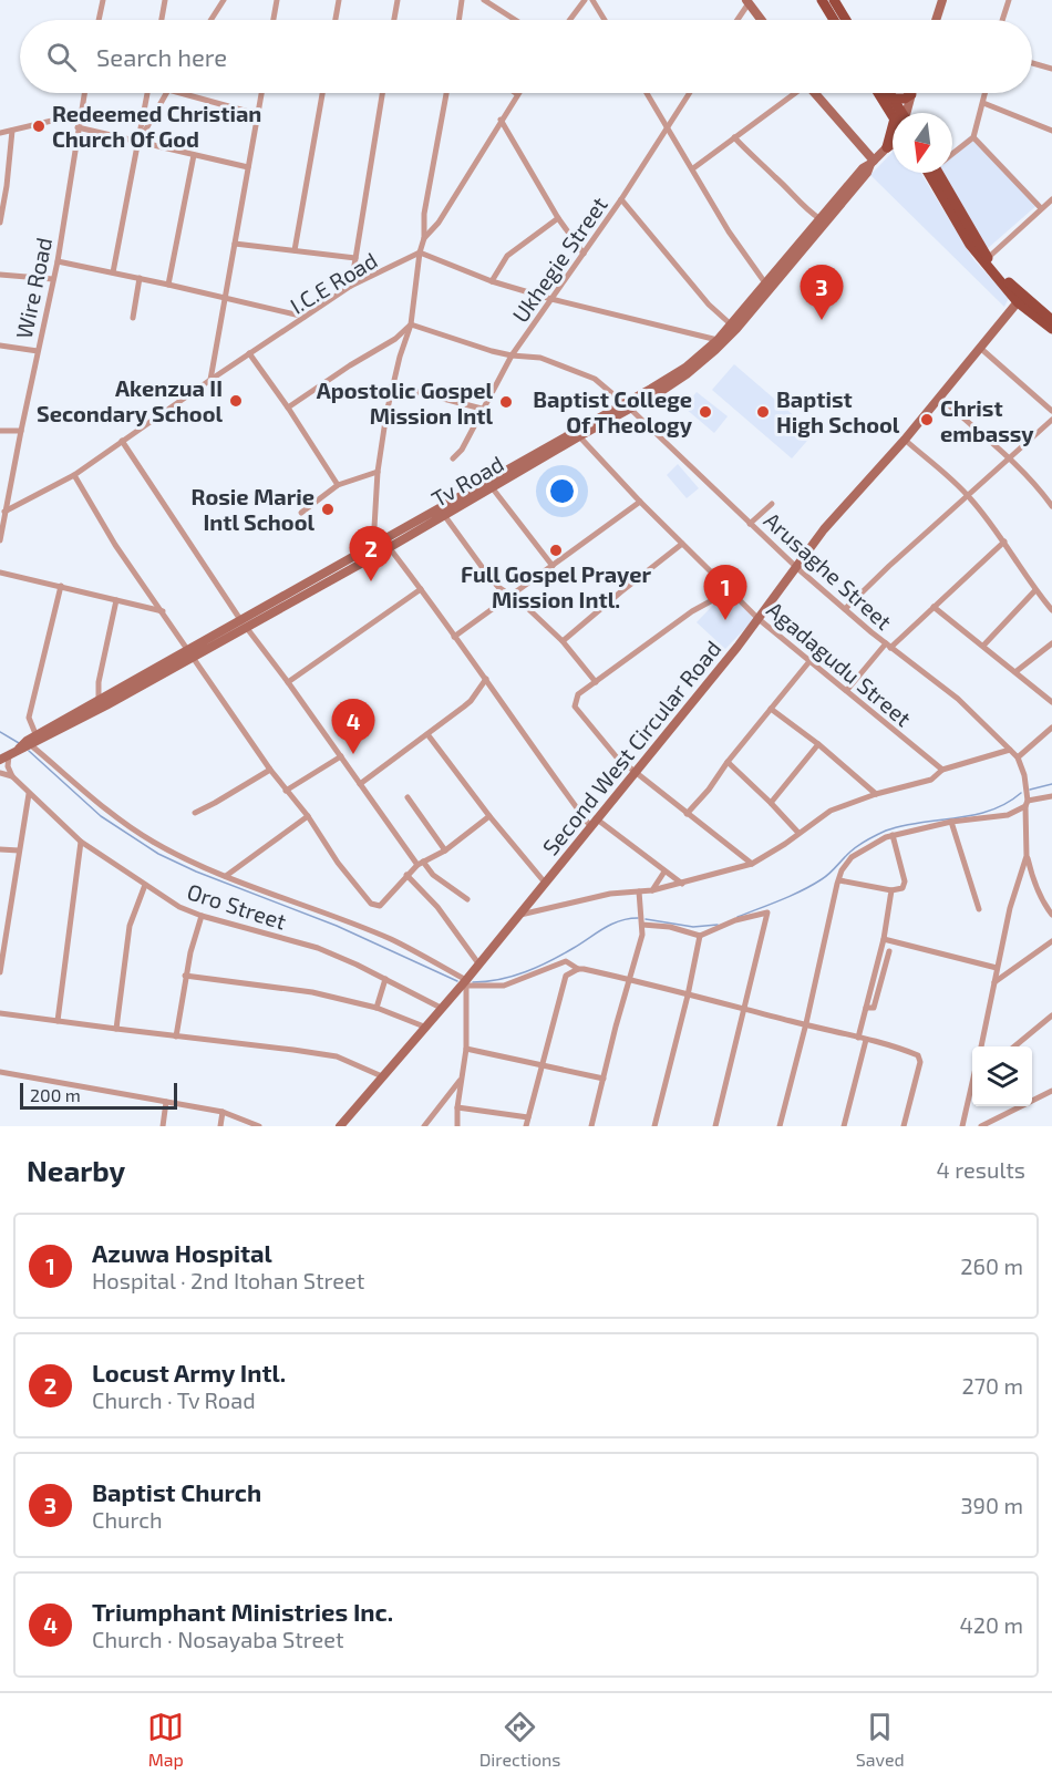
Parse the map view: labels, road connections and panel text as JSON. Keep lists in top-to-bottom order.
{
  "streets": {
    "street": [
      "Ukhegie Street",
      "I.C.E Road",
      "Wire Road",
      "Tv Road",
      "Arusaghe Street",
      "Agadagudu Street",
      "Second West Circular Road",
      "Oro Street"
    ]
  },
  "crossings": [
    ["Ukhegie Street", "Arusaghe Street"],
    ["I.C.E Road", "Wire Road"],
    ["Tv Road", "Arusaghe Street"],
    ["Tv Road", "Agadagudu Street"],
    ["Arusaghe Street", "Second West Circular Road"],
    ["Agadagudu Street", "Second West Circular Road"],
    ["Second West Circular Road", "Oro Street"]
  ],
  "places": [
    "Redeemed Christian Church Of God",
    "Akenzua II Secondary School",
    "Apostolic Gospel Mission Intl",
    "Baptist College Of Theology",
    "Baptist High School",
    "Christ embassy",
    "Rosie Marie Intl School",
    "Full Gospel Prayer Mission Intl."
  ],
  "scale_bar": "200 m",
  "north": "bottom",
  "page": {
    "search": "Search here",
    "pins": [
      "3",
      "2",
      "1",
      "4"
    ],
    "scale": "200 m",
    "heading": ["Nearby", "4 results"],
    "list": [
      {
        "mark": "1",
        "name": "Azuwa Hospital",
        "note": "Hospital · 2nd Itohan Street",
        "value": "260 m"
      },
      {
        "mark": "2",
        "name": "Locust Army Intl.",
        "note": "Church · Tv Road",
        "value": "270 m"
      },
      {
        "mark": "3",
        "name": "Baptist Church",
        "note": "Church",
        "value": "390 m"
      },
      {
        "mark": "4",
        "name": "Triumphant Ministries Inc.",
        "note": "Church · Nosayaba Street",
        "value": "420 m"
      }
    ],
    "nav": ["Map", "Directions", "Saved"]
  }
}
